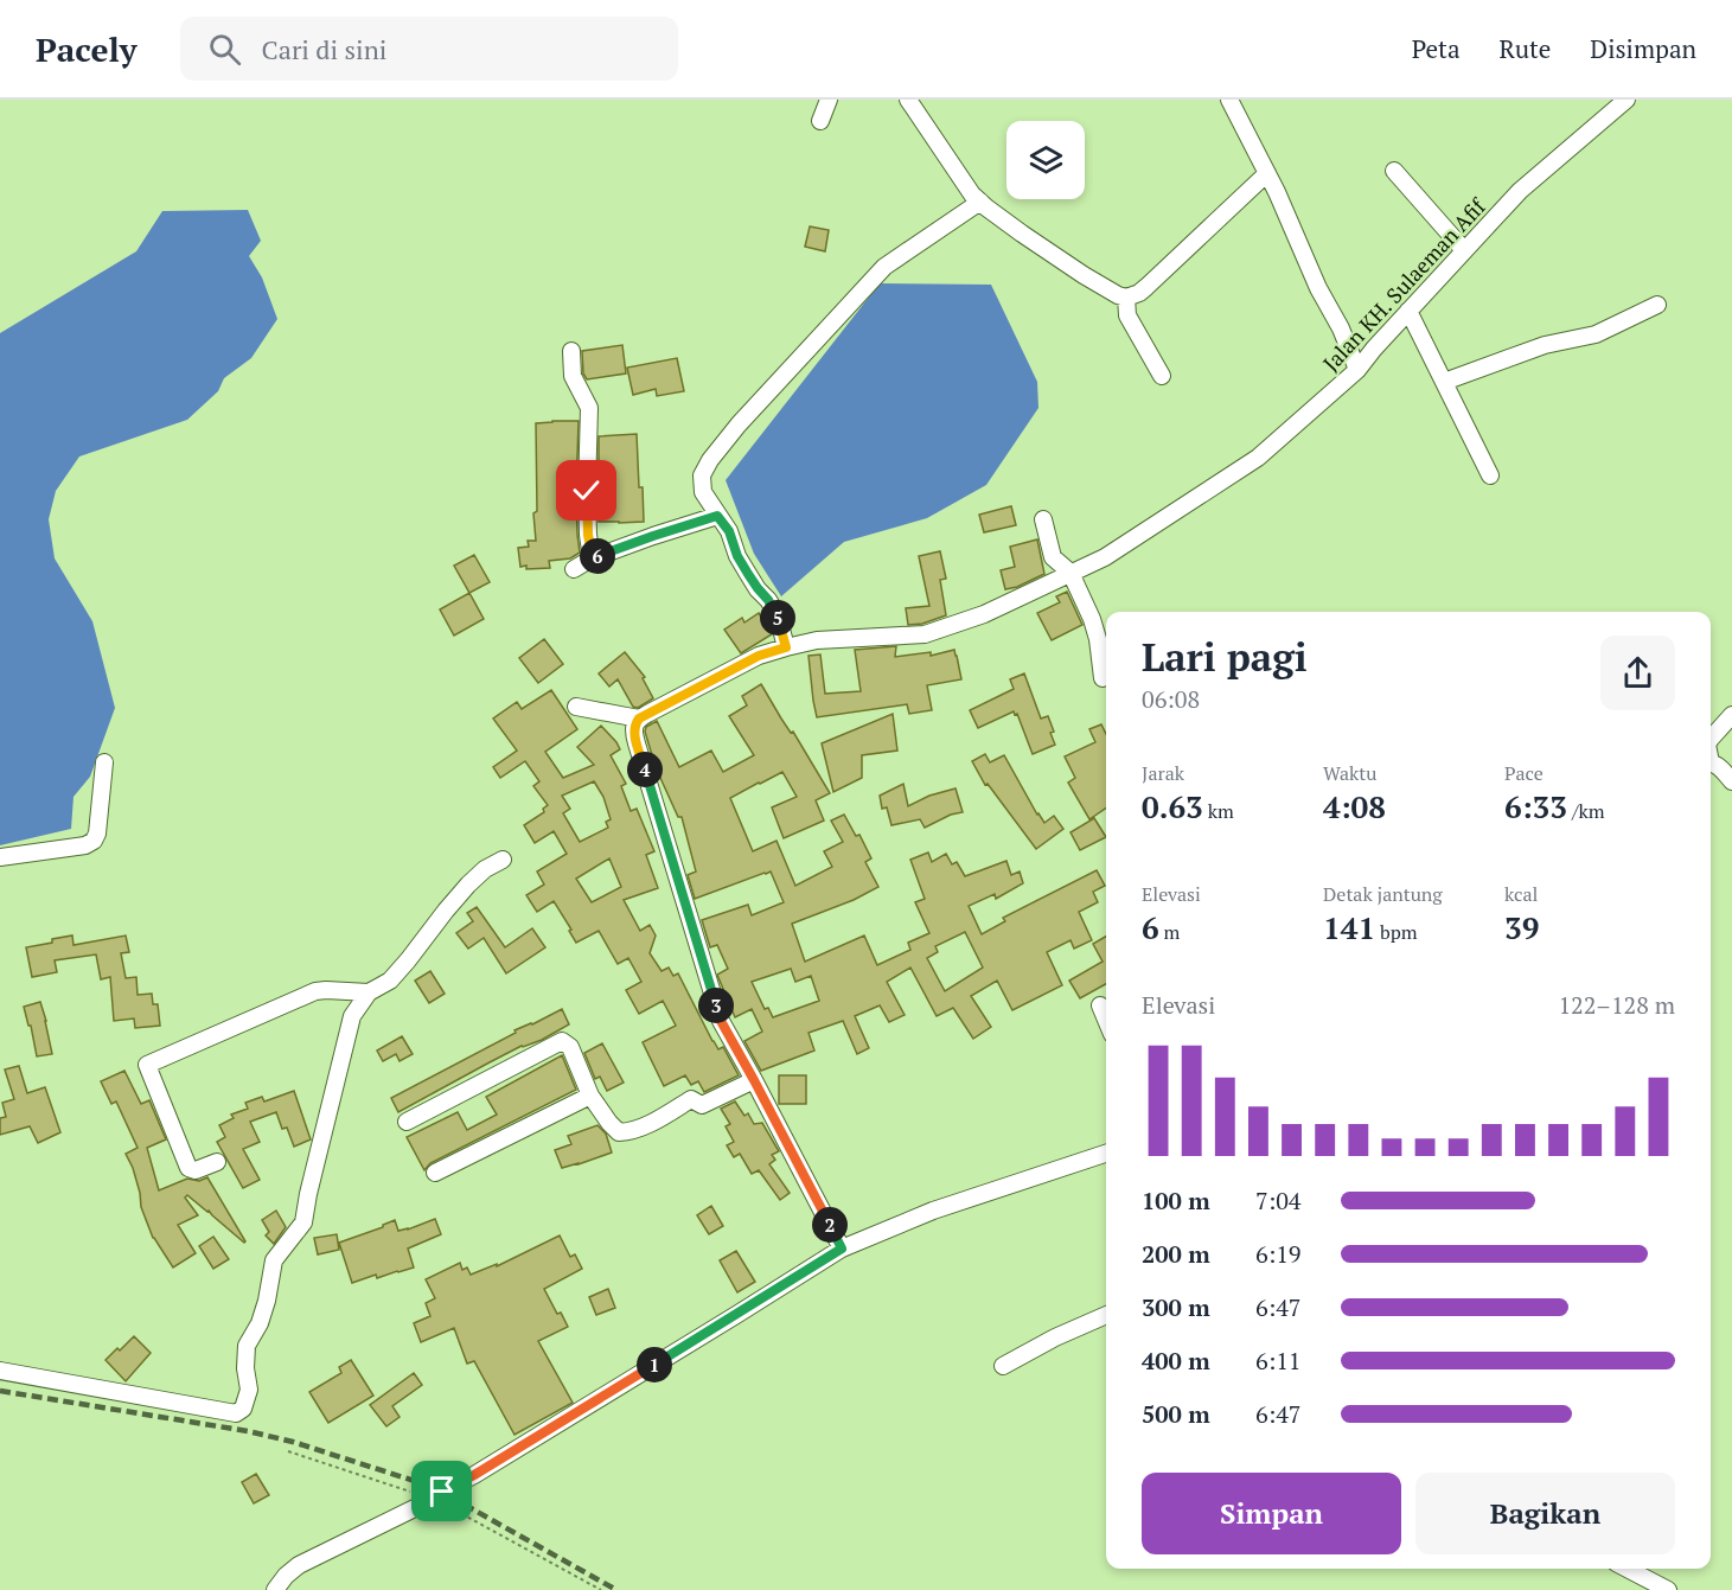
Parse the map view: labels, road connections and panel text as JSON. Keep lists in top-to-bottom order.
{
  "streets": {
    "street": ["Jalan KH. Sulaeman Afif"]
  },
  "page": {
    "header": "Pacely",
    "search": "Cari di sini",
    "nav": ["Peta", "Rute", "Disimpan"],
    "pins": [
      "6",
      "5",
      "4",
      "3",
      "2",
      "1"
    ],
    "heading": ["Lari pagi", "06:08"],
    "stats": [
      ["Jarak", "0.63 km"],
      ["Waktu", "4:08"],
      ["Pace", "6:33 /km"],
      ["Elevasi", "6 m"],
      ["Detak jantung", "141 bpm"],
      ["kcal", "39"]
    ],
    "chart": ["Elevasi", "122–128 m"],
    "list": [
      {
        "name": "100 m",
        "note": "7:04"
      },
      {
        "name": "200 m",
        "note": "6:19"
      },
      {
        "name": "300 m",
        "note": "6:47"
      },
      {
        "name": "400 m",
        "note": "6:11"
      },
      {
        "name": "500 m",
        "note": "6:47"
      }
    ],
    "buttons": ["Simpan", "Bagikan"]
  }
}
